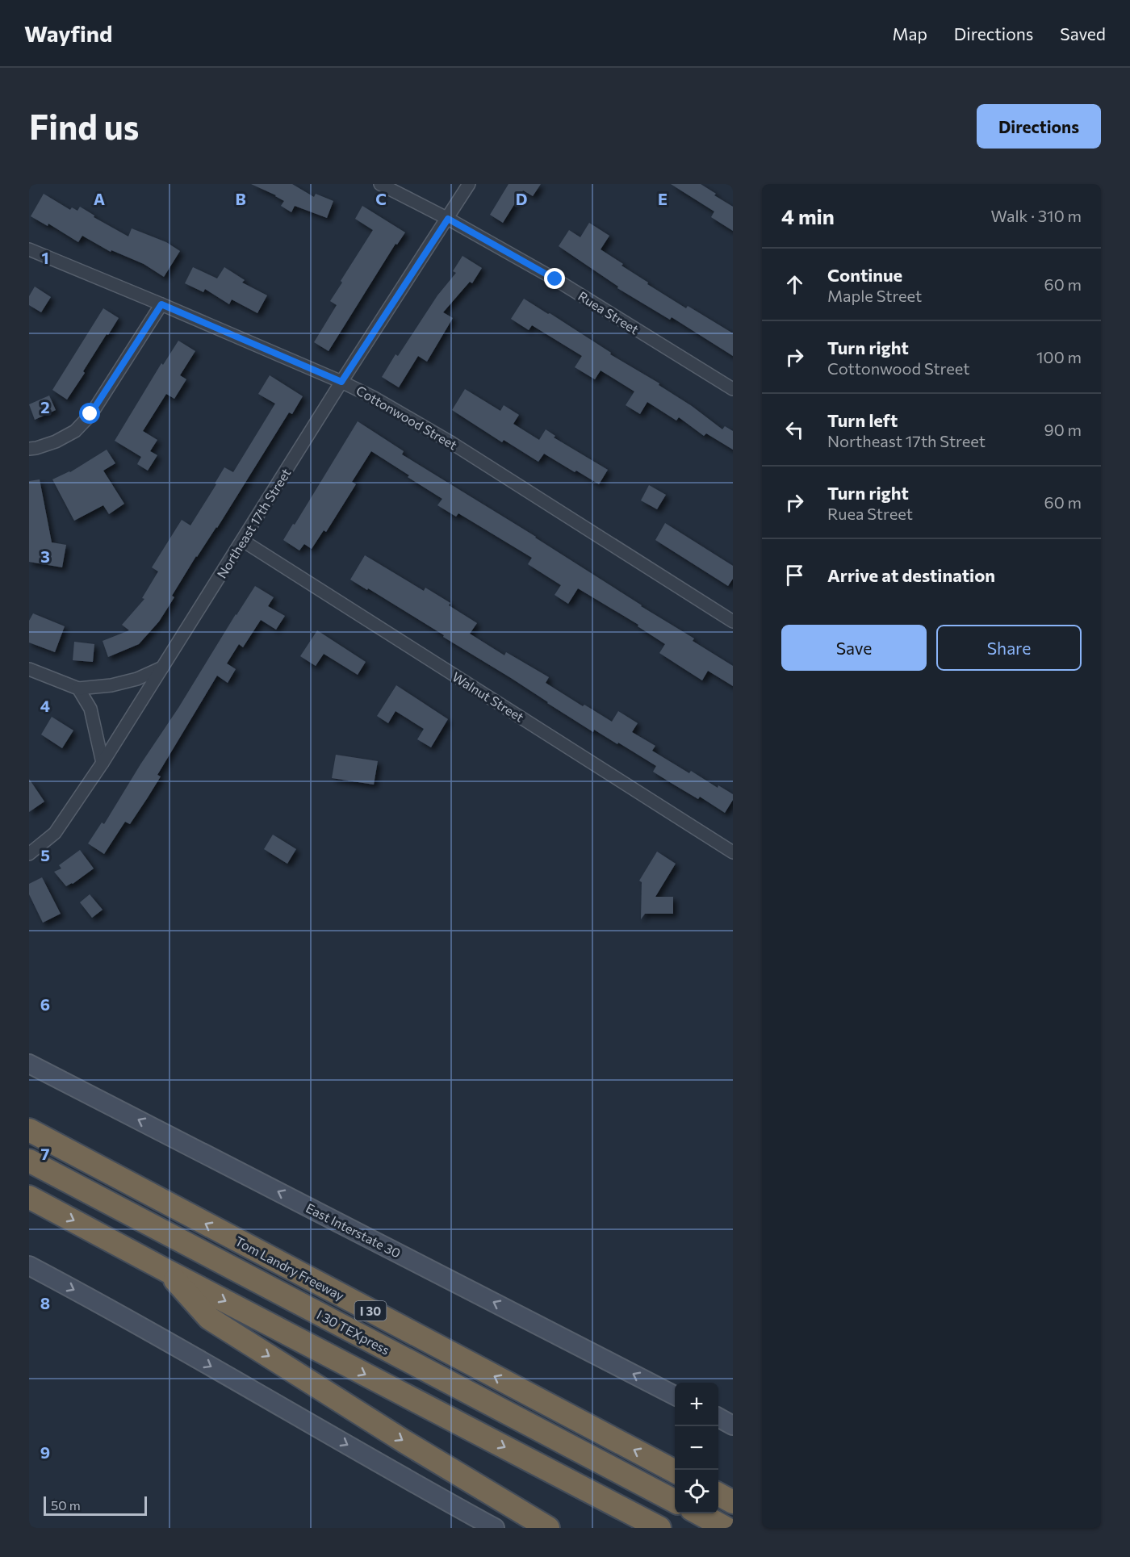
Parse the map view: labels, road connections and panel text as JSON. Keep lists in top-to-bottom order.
{
  "streets": {
    "highway": ["Tom Landry Freeway", "I 30", "I 30 TEXpress"],
    "main road": ["East Interstate 30"],
    "street": [
      "Ruea Street",
      "Cottonwood Street",
      "Northeast 17th Street",
      "Walnut Street"
    ]
  },
  "crossings": [
    ["Ruea Street", "Northeast 17th Street"],
    ["Cottonwood Street", "Northeast 17th Street"],
    ["Northeast 17th Street", "Walnut Street"]
  ],
  "one_way": ["East Interstate 30"],
  "scale_bar": "50 m",
  "page": {
    "header": "Wayfind",
    "nav": ["Map", "Directions", "Saved"],
    "buttons": [
      "Directions",
      ["Save", "Share"]
    ],
    "title": "Find us",
    "heading": ["4 min", "Walk · 310 m"],
    "list": [
      ["Continue", "Maple Street", "60 m"],
      ["Turn right", "Cottonwood Street", "100 m"],
      ["Turn left", "Northeast 17th Street", "90 m"],
      ["Turn right", "Ruea Street", "60 m"],
      "Arrive at destination"
    ],
    "map_buttons": ["+", "−"],
    "scale": "50 m"
  },
  "grid": {
    "columns": [
      "A",
      "B",
      "C",
      "D",
      "E"
    ],
    "rows": [
      "1",
      "2",
      "3",
      "4",
      "5",
      "6",
      "7",
      "8",
      "9"
    ]
  }
}
